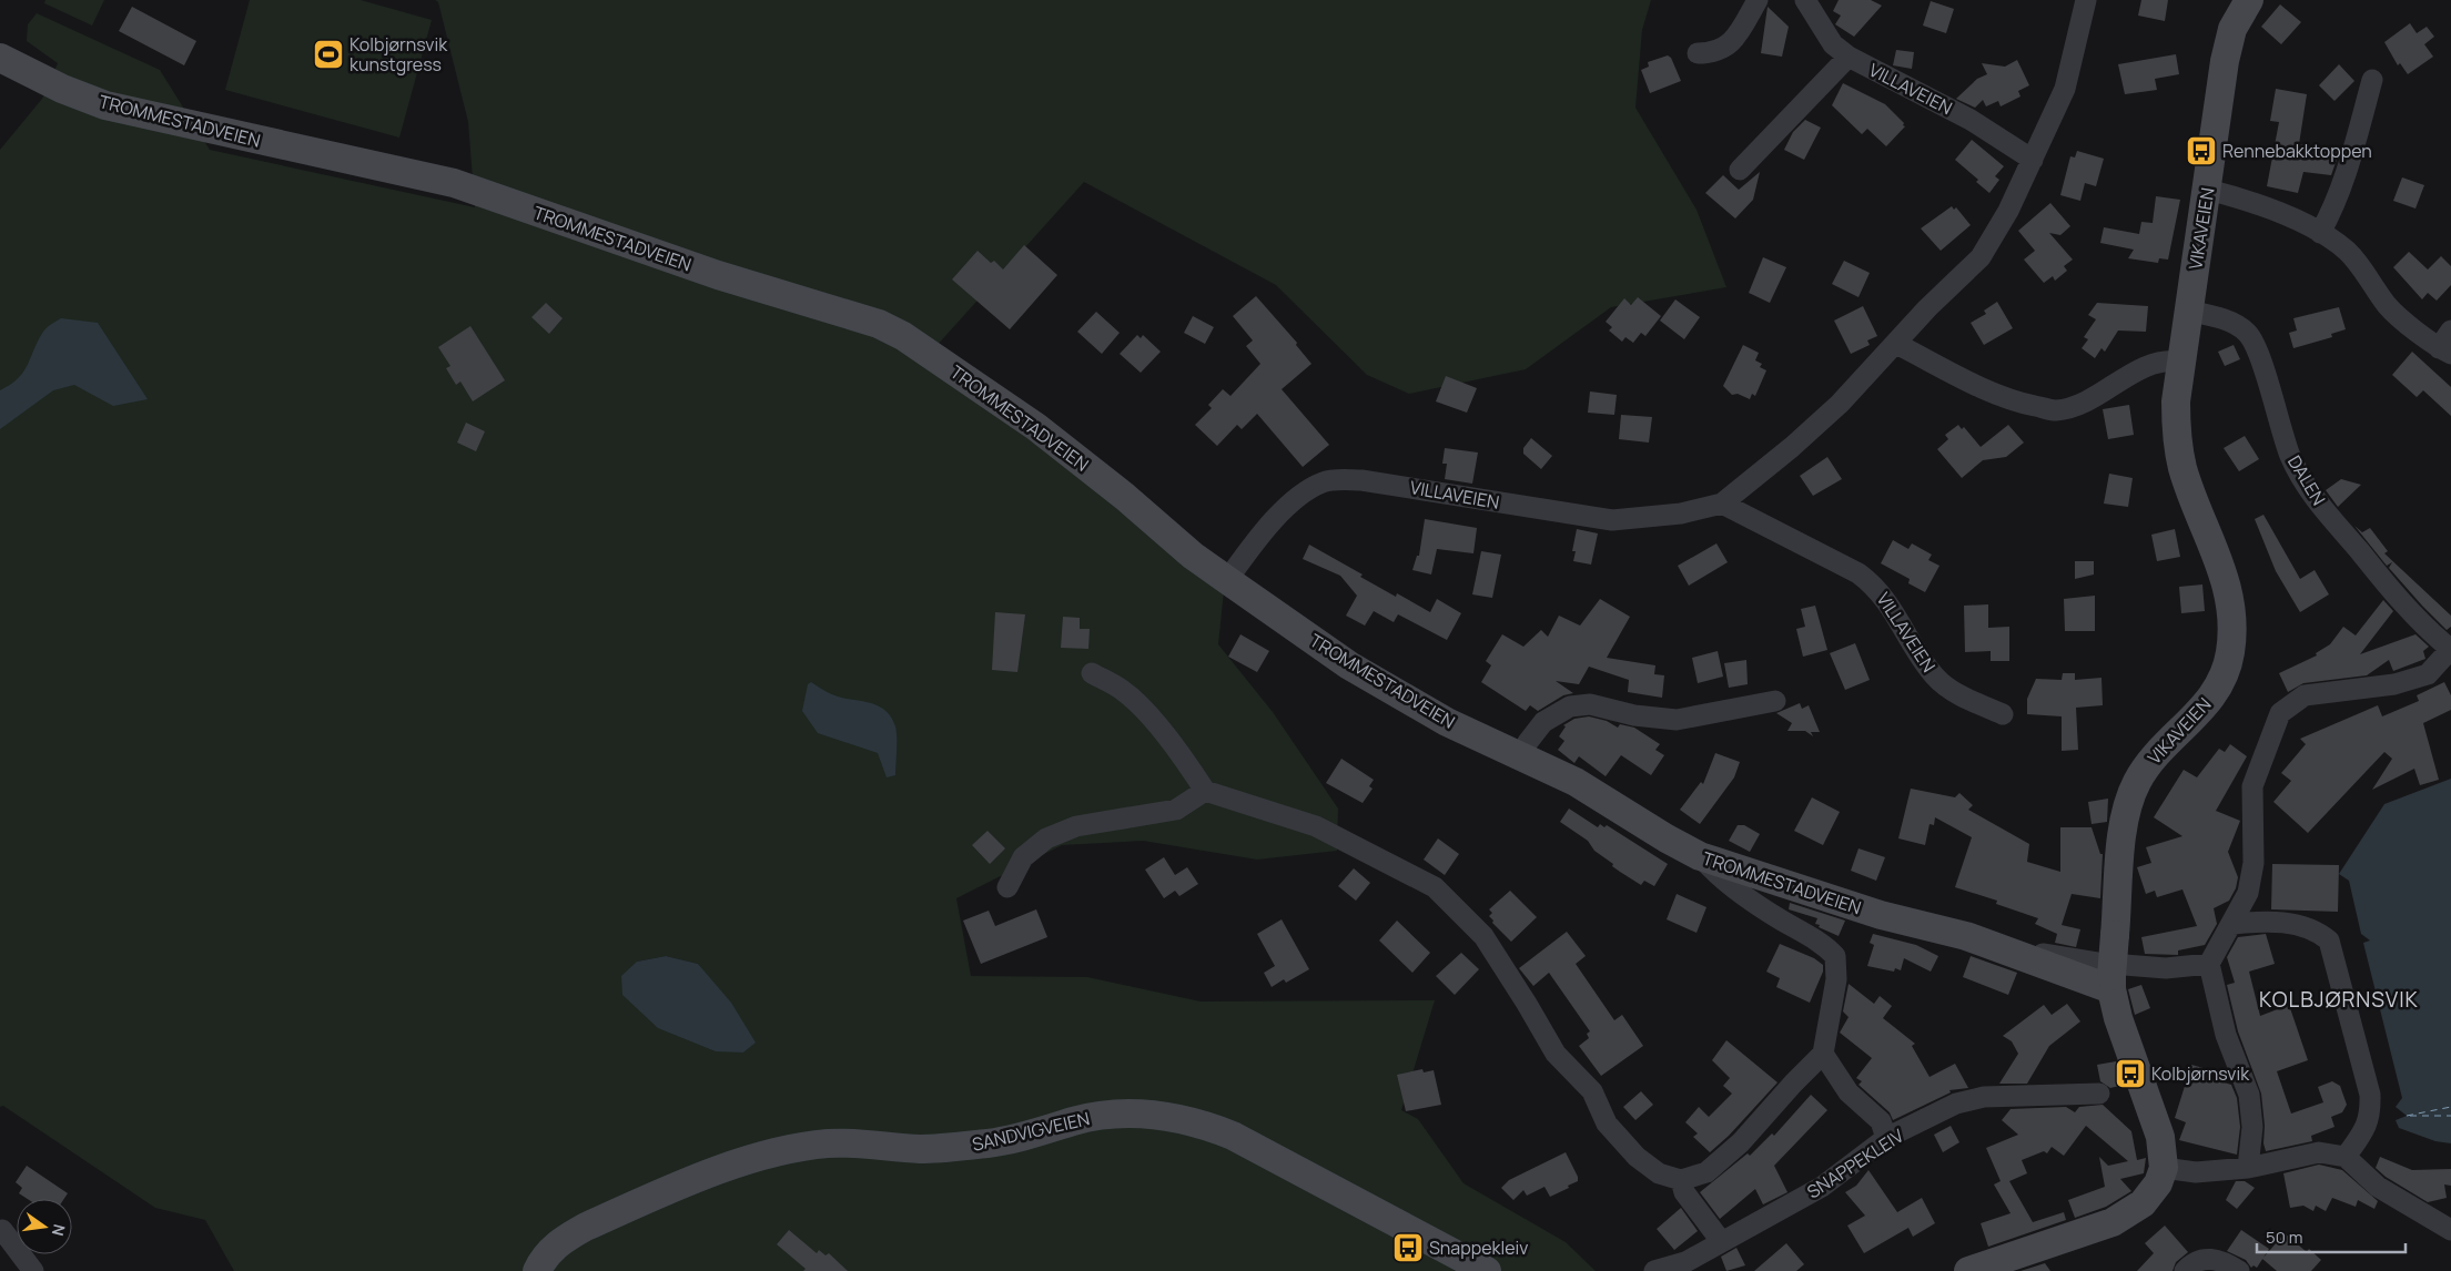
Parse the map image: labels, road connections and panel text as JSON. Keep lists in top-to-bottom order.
{
  "streets": {
    "main road": ["TROMMESTADVEIEN", "VIKAVEIEN", "SANDVIGVEIEN"],
    "street": ["VILLAVEIEN", "DALEN", "SNAPPEKLEIV"]
  },
  "crossings": [
    ["VILLAVEIEN", "TROMMESTADVEIEN"],
    ["TROMMESTADVEIEN", "VIKAVEIEN"],
    ["VIKAVEIEN", "DALEN"]
  ],
  "districts": ["KOLBJØRNSVIK"],
  "places": {
    "sports": ["Kolbjørnsvik kunstgress"],
    "bus stop": ["Rennebakktoppen", "Kolbjørnsvik", "Snappekleiv"]
  },
  "scale_bar": "50 m",
  "north": "right"
}
